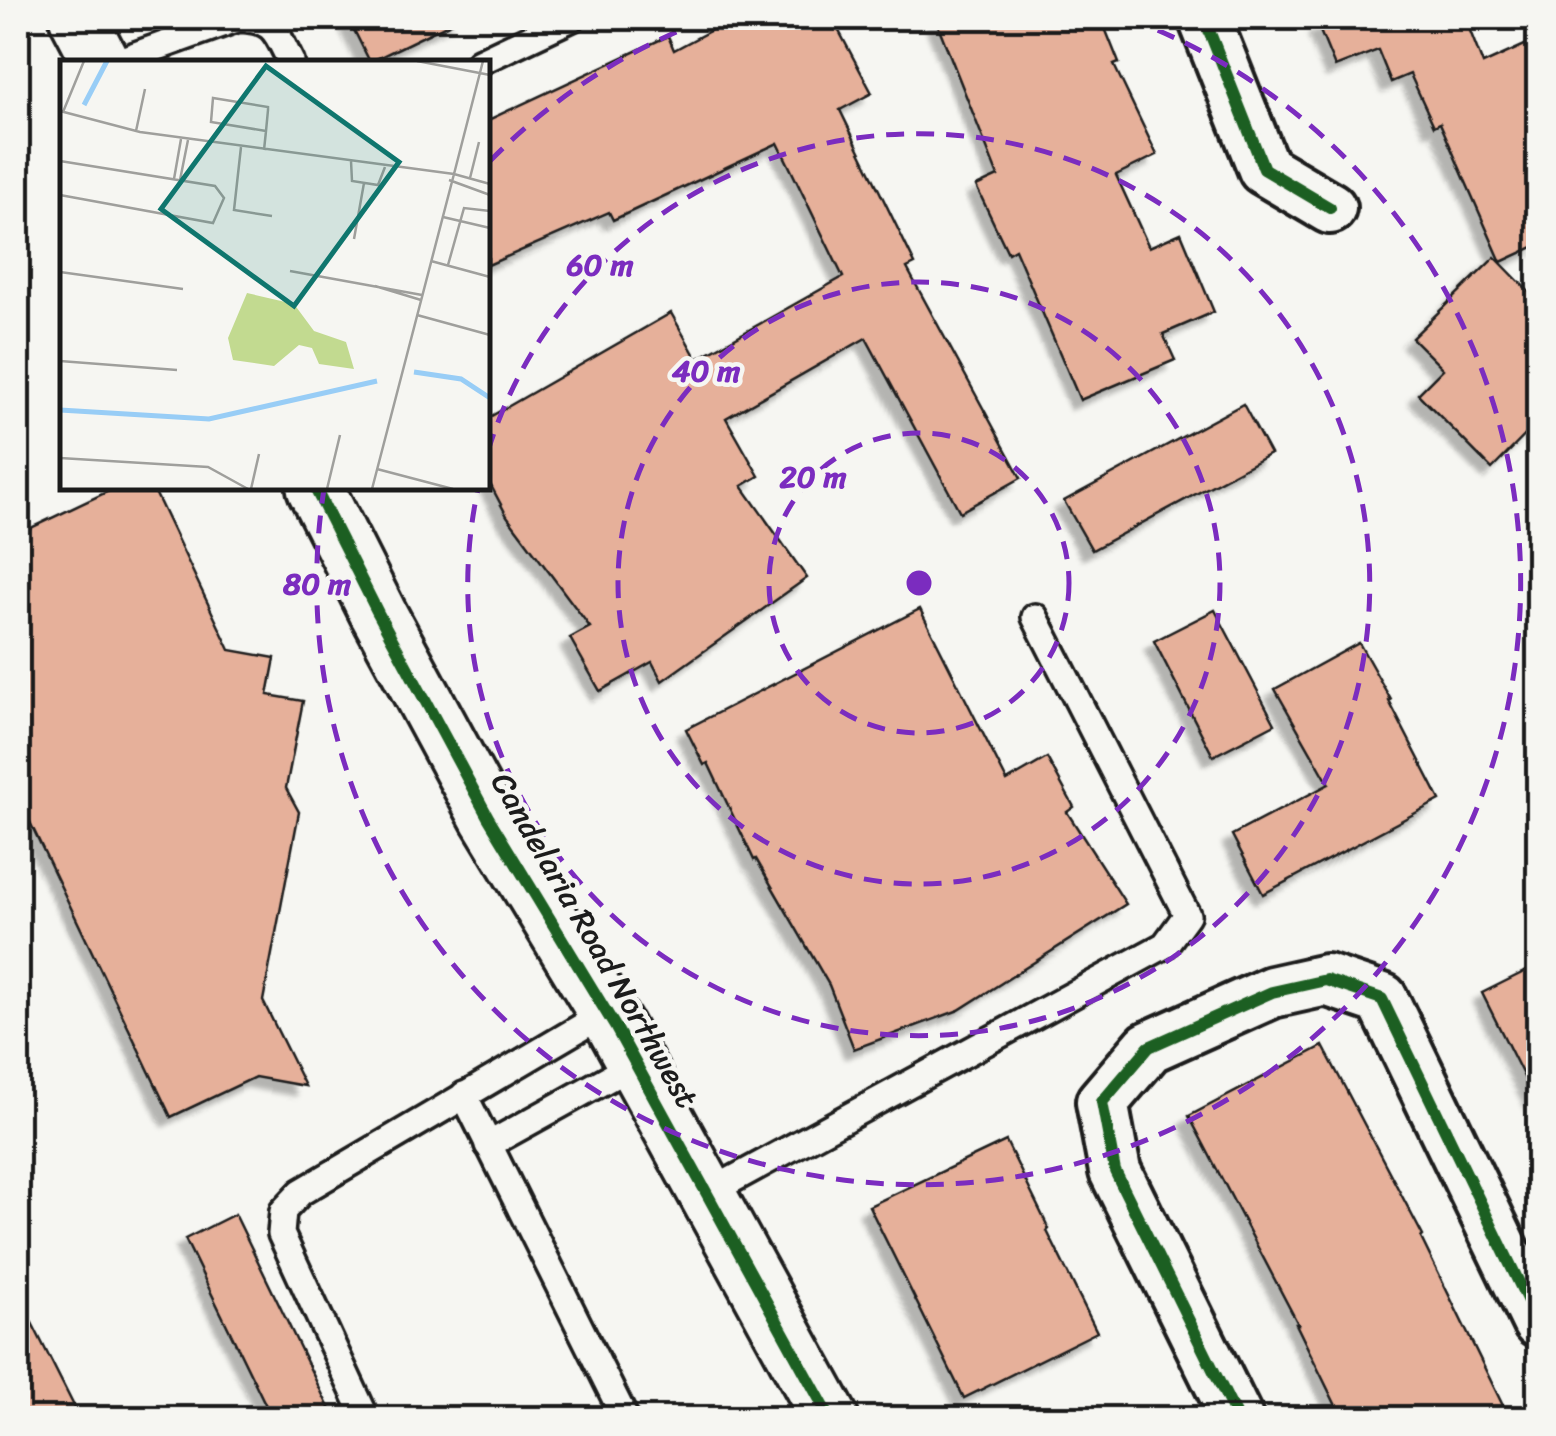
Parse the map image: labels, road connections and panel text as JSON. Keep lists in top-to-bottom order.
{
  "streets": {
    "main road": ["Candelaria Road Northwest"]
  },
  "rings": [
    "60 m",
    "40 m",
    "20 m",
    "80 m"
  ]
}
